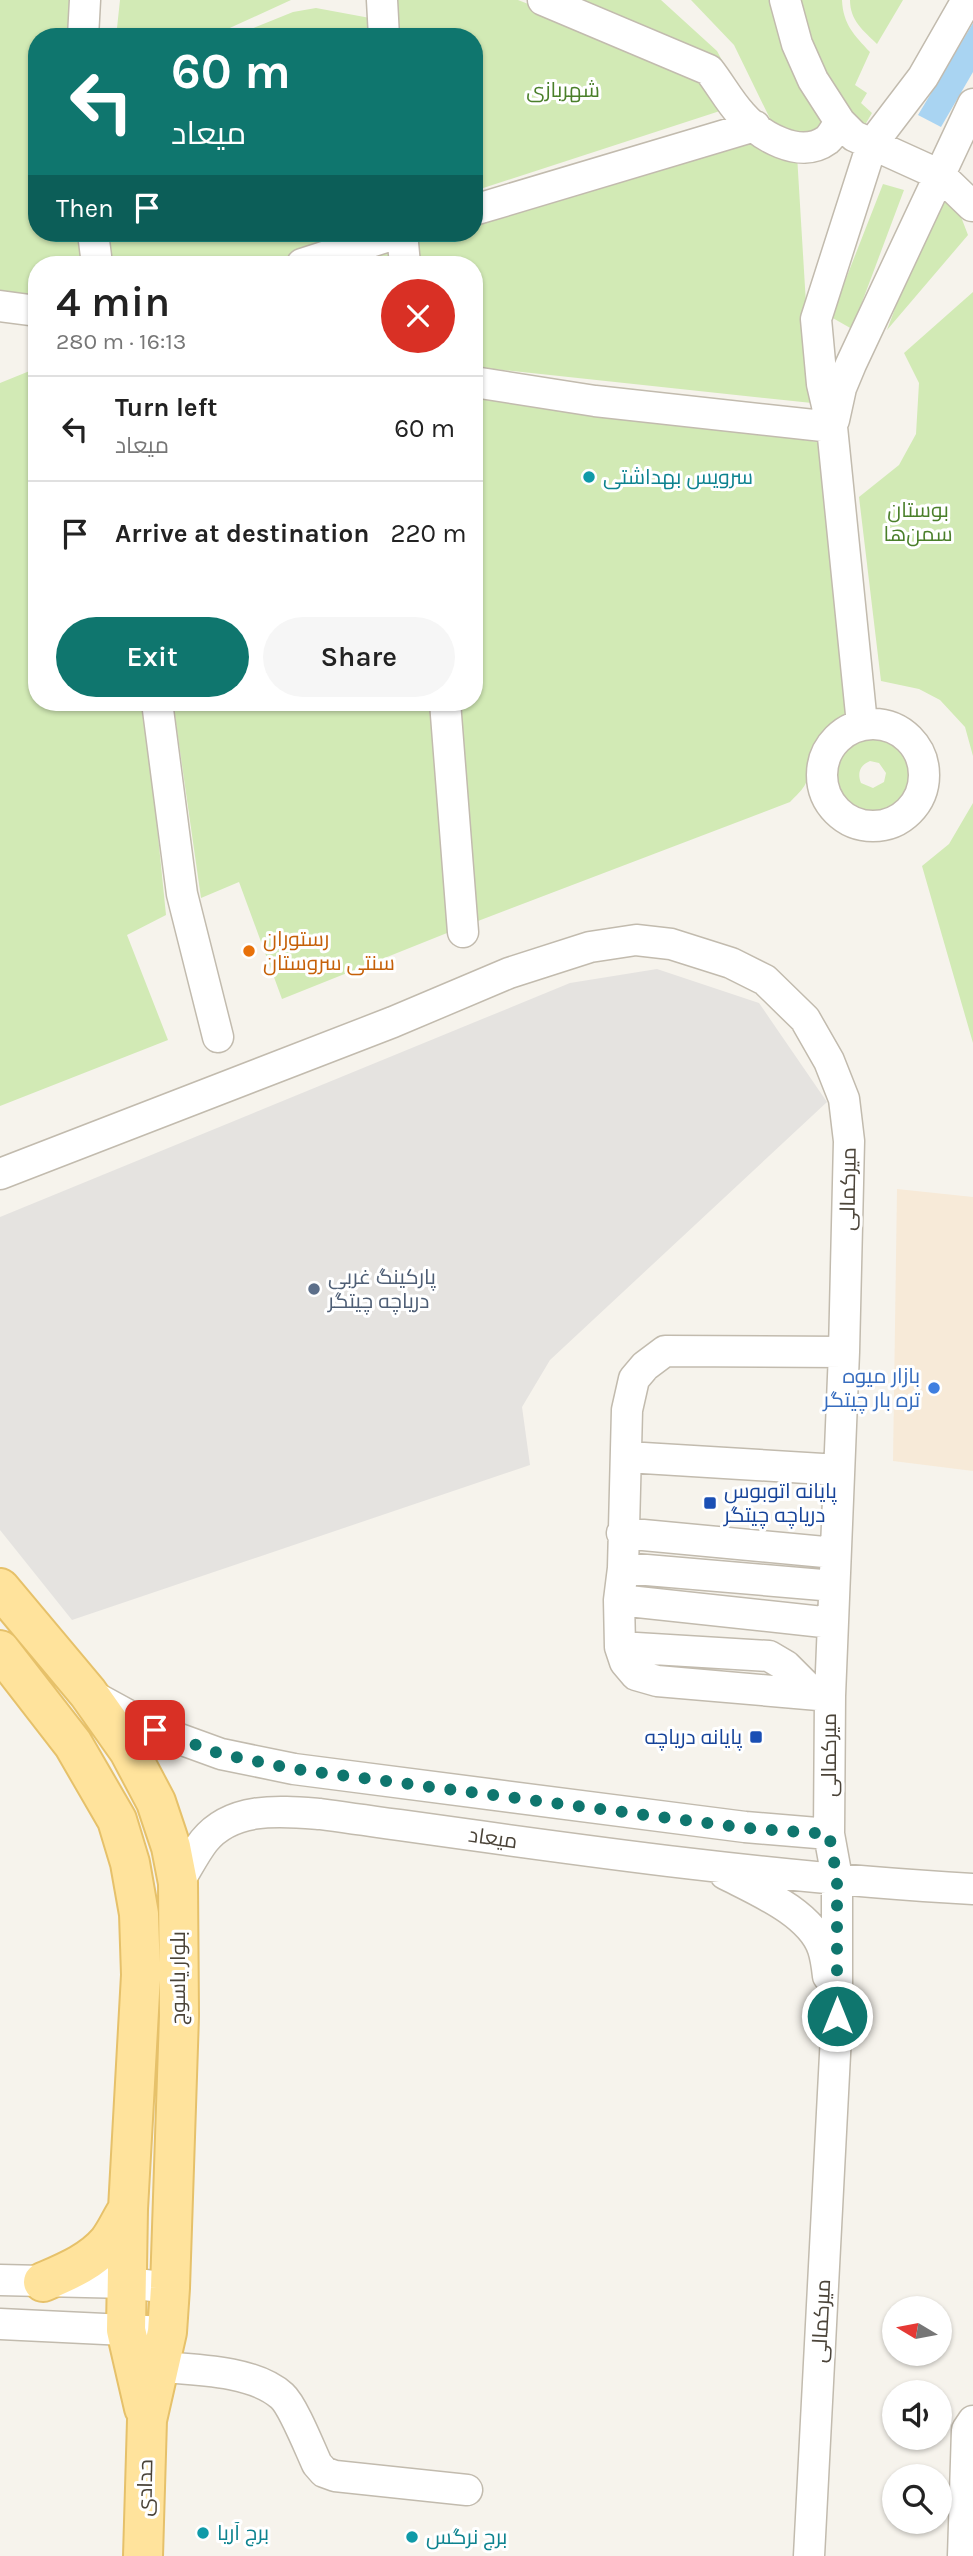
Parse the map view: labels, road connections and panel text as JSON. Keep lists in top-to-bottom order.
{
  "streets": {
    "main road": ["بلوار یاسوج", "حدادی"],
    "street": ["میرکمالی", "میعاد"]
  },
  "crossings": [
    ["میرکمالی", "میعاد"],
    ["میعاد", "بلوار یاسوج"],
    ["بلوار یاسوج", "حدادی"]
  ],
  "parks": ["شهربازی", "بوستان سمن‌ها"],
  "places": {
    "other": [
      "سرویس بهداشتی",
      "رستوران سنتی سروستان",
      "پارکینگ غربی دریاچه چیتگر",
      "بازار میوه تره بار چیتگر",
      "برج آریا",
      "برج نرگس"
    ],
    "transit": ["پایانه اتوبوس دریاچه چیتگر", "پایانه دریاچه"]
  },
  "north": "left",
  "page": {
    "turn": ["60 m", "میعاد"],
    "then": "Then",
    "heading": ["4 min", "280 m · 16:13"],
    "list": [
      {
        "name": "Turn left",
        "note": "میعاد",
        "value": "60 m"
      },
      {
        "name": "Arrive at destination",
        "value": "220 m"
      }
    ],
    "buttons": ["Exit", "Share"]
  }
}
